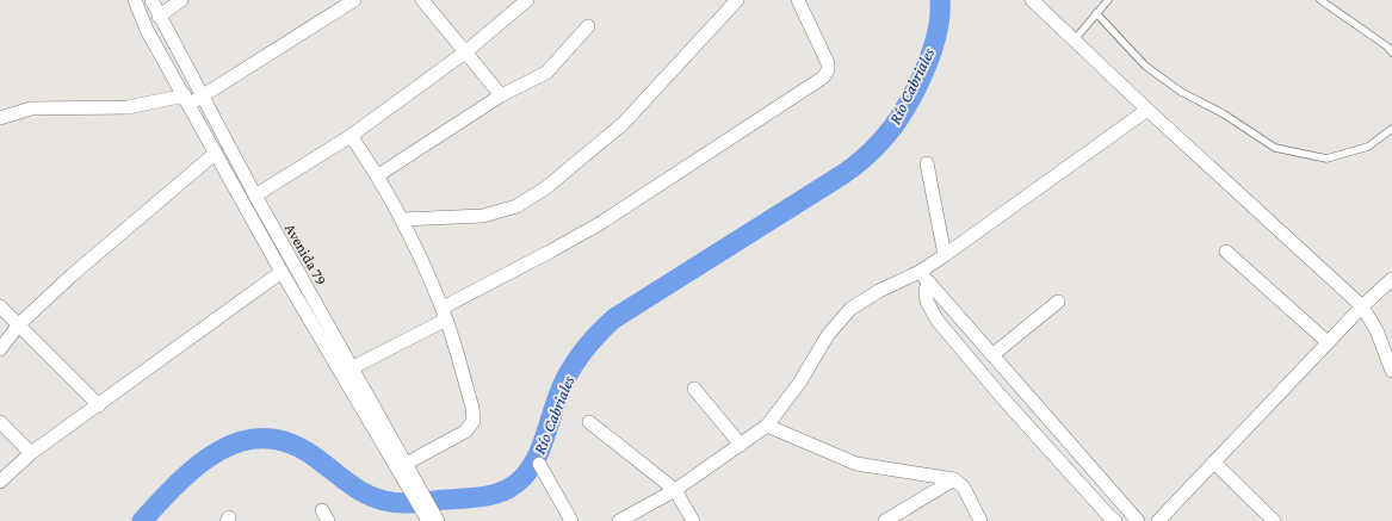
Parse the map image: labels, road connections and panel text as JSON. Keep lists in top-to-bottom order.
{
  "streets": {
    "street": ["Avenida 79"]
  },
  "water": ["Río Cabriales"]
}
